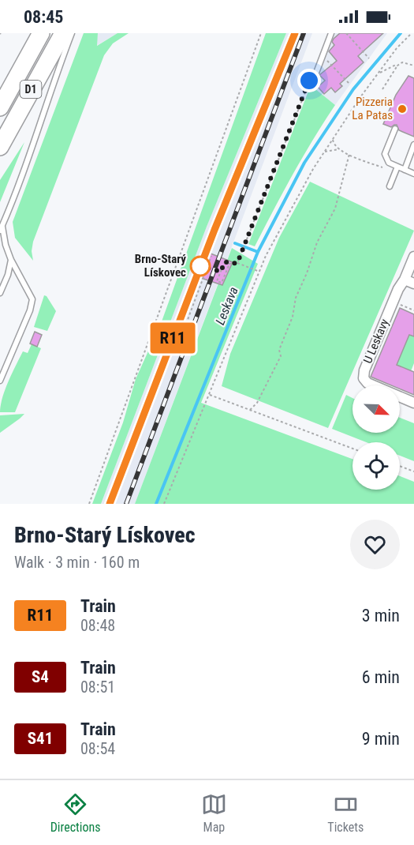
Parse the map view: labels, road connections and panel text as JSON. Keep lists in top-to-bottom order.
{
  "streets": {
    "highway": ["D1"],
    "street": ["U Leskavy"]
  },
  "water": ["Leskava"],
  "places": ["Pizzeria La Patas", "Brno-Starý Lískovec"],
  "north": "bottom right",
  "page": {
    "status": "08:45",
    "on_map": "R11",
    "heading": ["Brno-Starý Lískovec", "Walk · 3 min · 160 m"],
    "list": [
      {
        "mark": "R11",
        "name": "Train",
        "note": "08:48",
        "value": "3 min"
      },
      {
        "mark": "S4",
        "name": "Train",
        "note": "08:51",
        "value": "6 min"
      },
      {
        "mark": "S41",
        "name": "Train",
        "note": "08:54",
        "value": "9 min"
      }
    ],
    "tabs": ["Directions", "Map", "Tickets"]
  }
}
